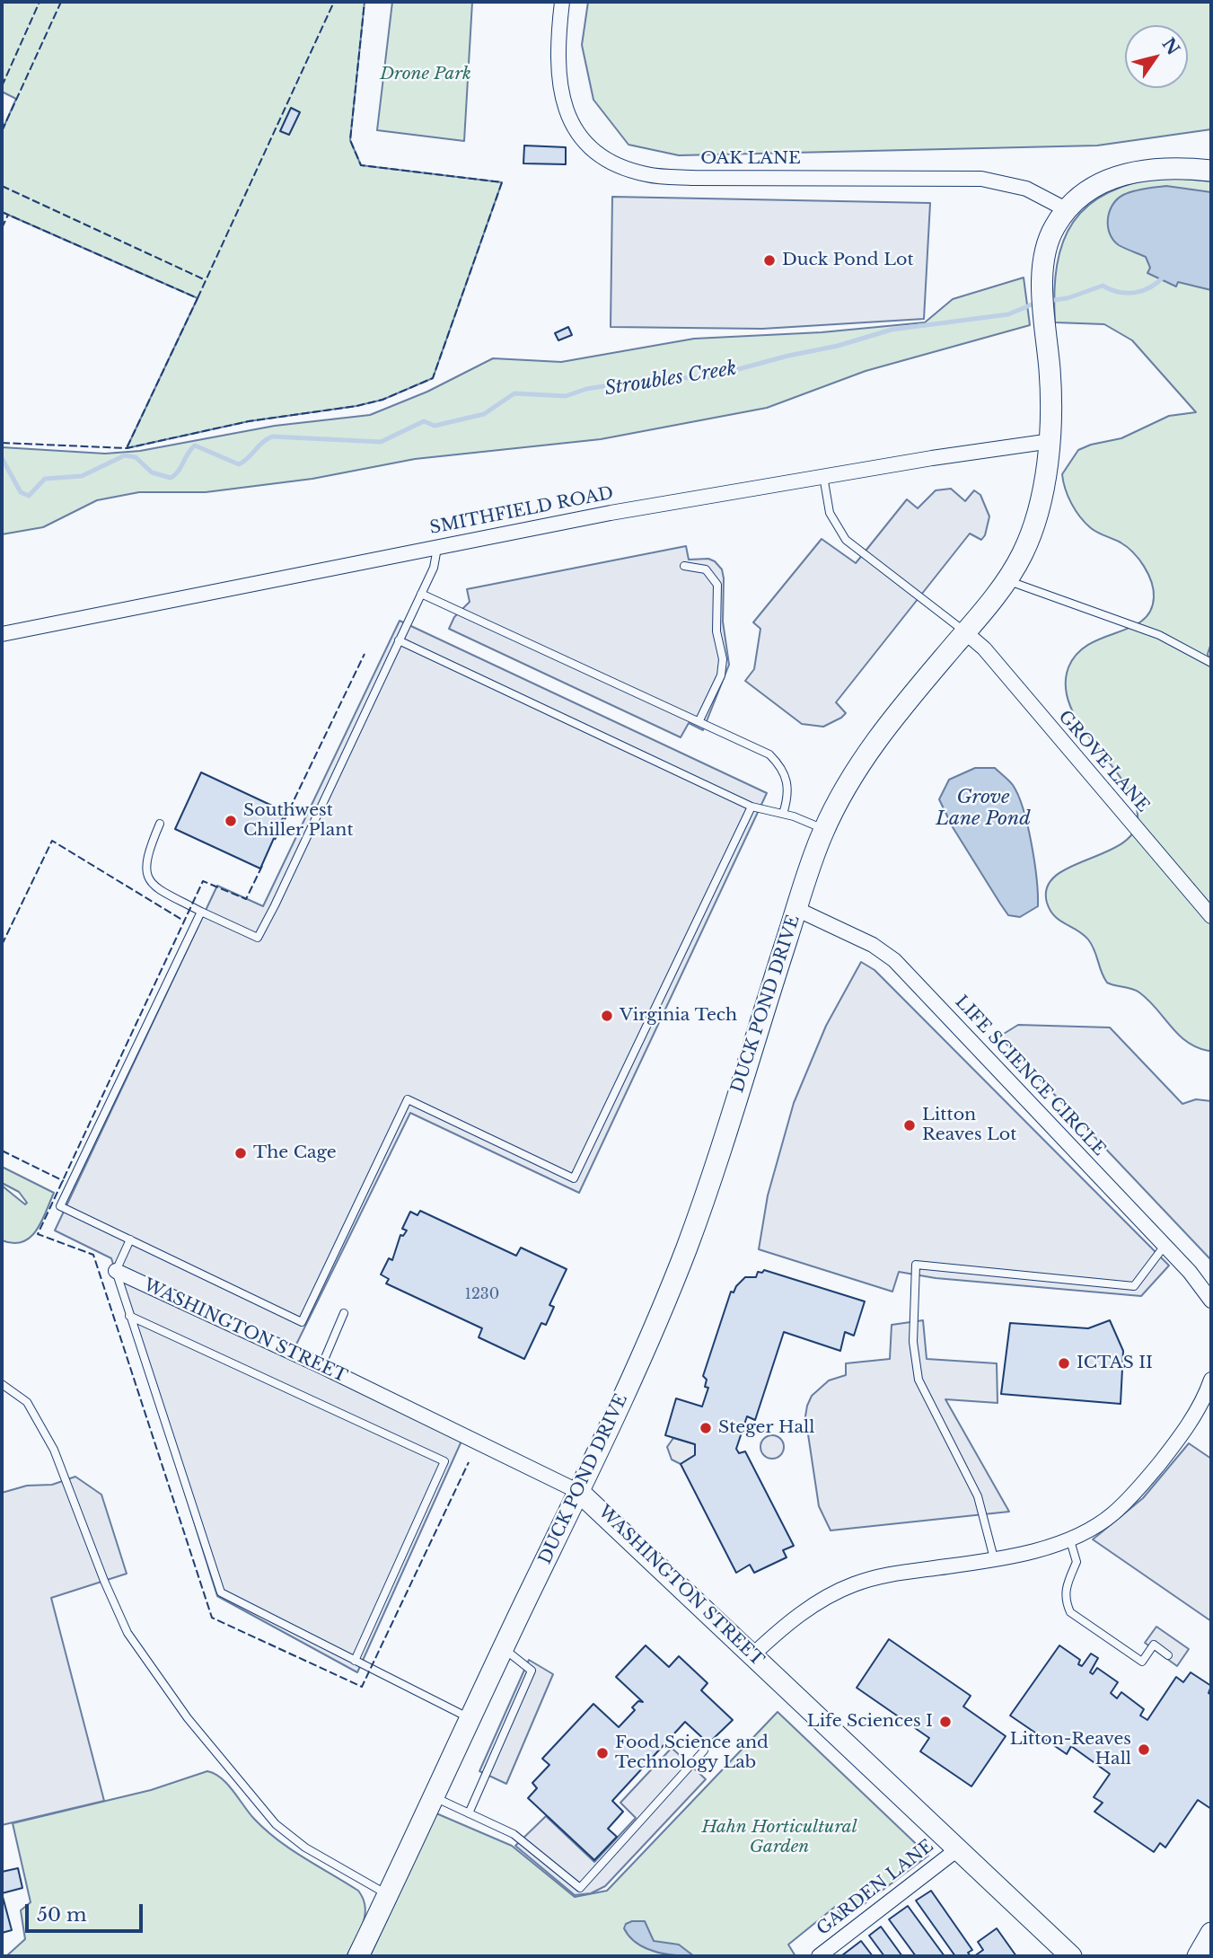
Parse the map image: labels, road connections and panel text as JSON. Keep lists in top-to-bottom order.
{
  "streets": {
    "street": [
      "OAK LANE",
      "SMITHFIELD ROAD",
      "GROVE LANE",
      "DUCK POND DRIVE",
      "LIFE SCIENCE CIRCLE",
      "WASHINGTON STREET",
      "GARDEN LANE"
    ]
  },
  "crossings": [
    ["OAK LANE", "DUCK POND DRIVE"],
    ["SMITHFIELD ROAD", "DUCK POND DRIVE"],
    ["GROVE LANE", "DUCK POND DRIVE"],
    ["DUCK POND DRIVE", "LIFE SCIENCE CIRCLE"],
    ["DUCK POND DRIVE", "WASHINGTON STREET"],
    ["WASHINGTON STREET", "GARDEN LANE"]
  ],
  "water": ["Stroubles Creek", "Grove Lane Pond"],
  "parks": ["Drone Park", "Hahn Horticultural Garden"],
  "places": [
    "Duck Pond Lot",
    "Southwest Chiller Plant",
    "Virginia Tech",
    "Litton Reaves Lot",
    "The Cage",
    "ICTAS II",
    "Steger Hall",
    "Life Sciences I",
    "Litton-Reaves Hall",
    "Food Science and Technology Lab"
  ],
  "house_numbers": ["1230"],
  "scale_bar": "50 m",
  "north": "top right"
}
